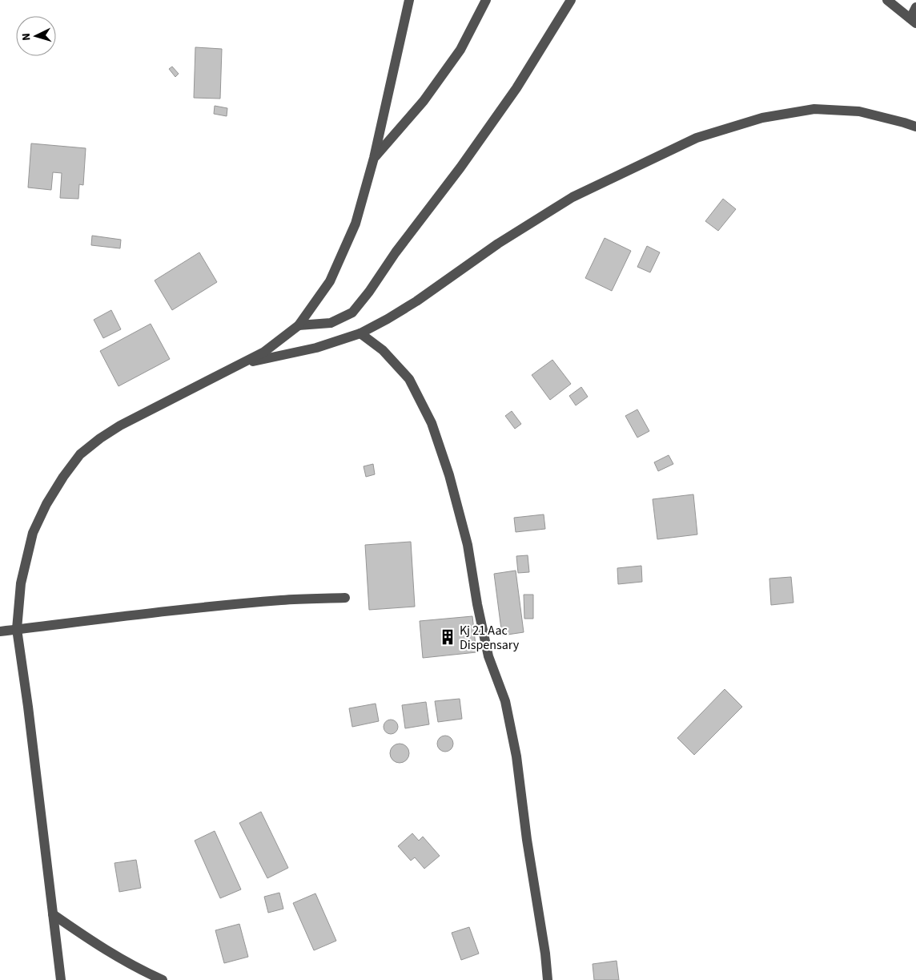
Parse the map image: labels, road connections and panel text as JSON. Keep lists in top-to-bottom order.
{
  "places": {
    "building": ["Kj 21 Aac Dispensary"]
  },
  "north": "left"
}
